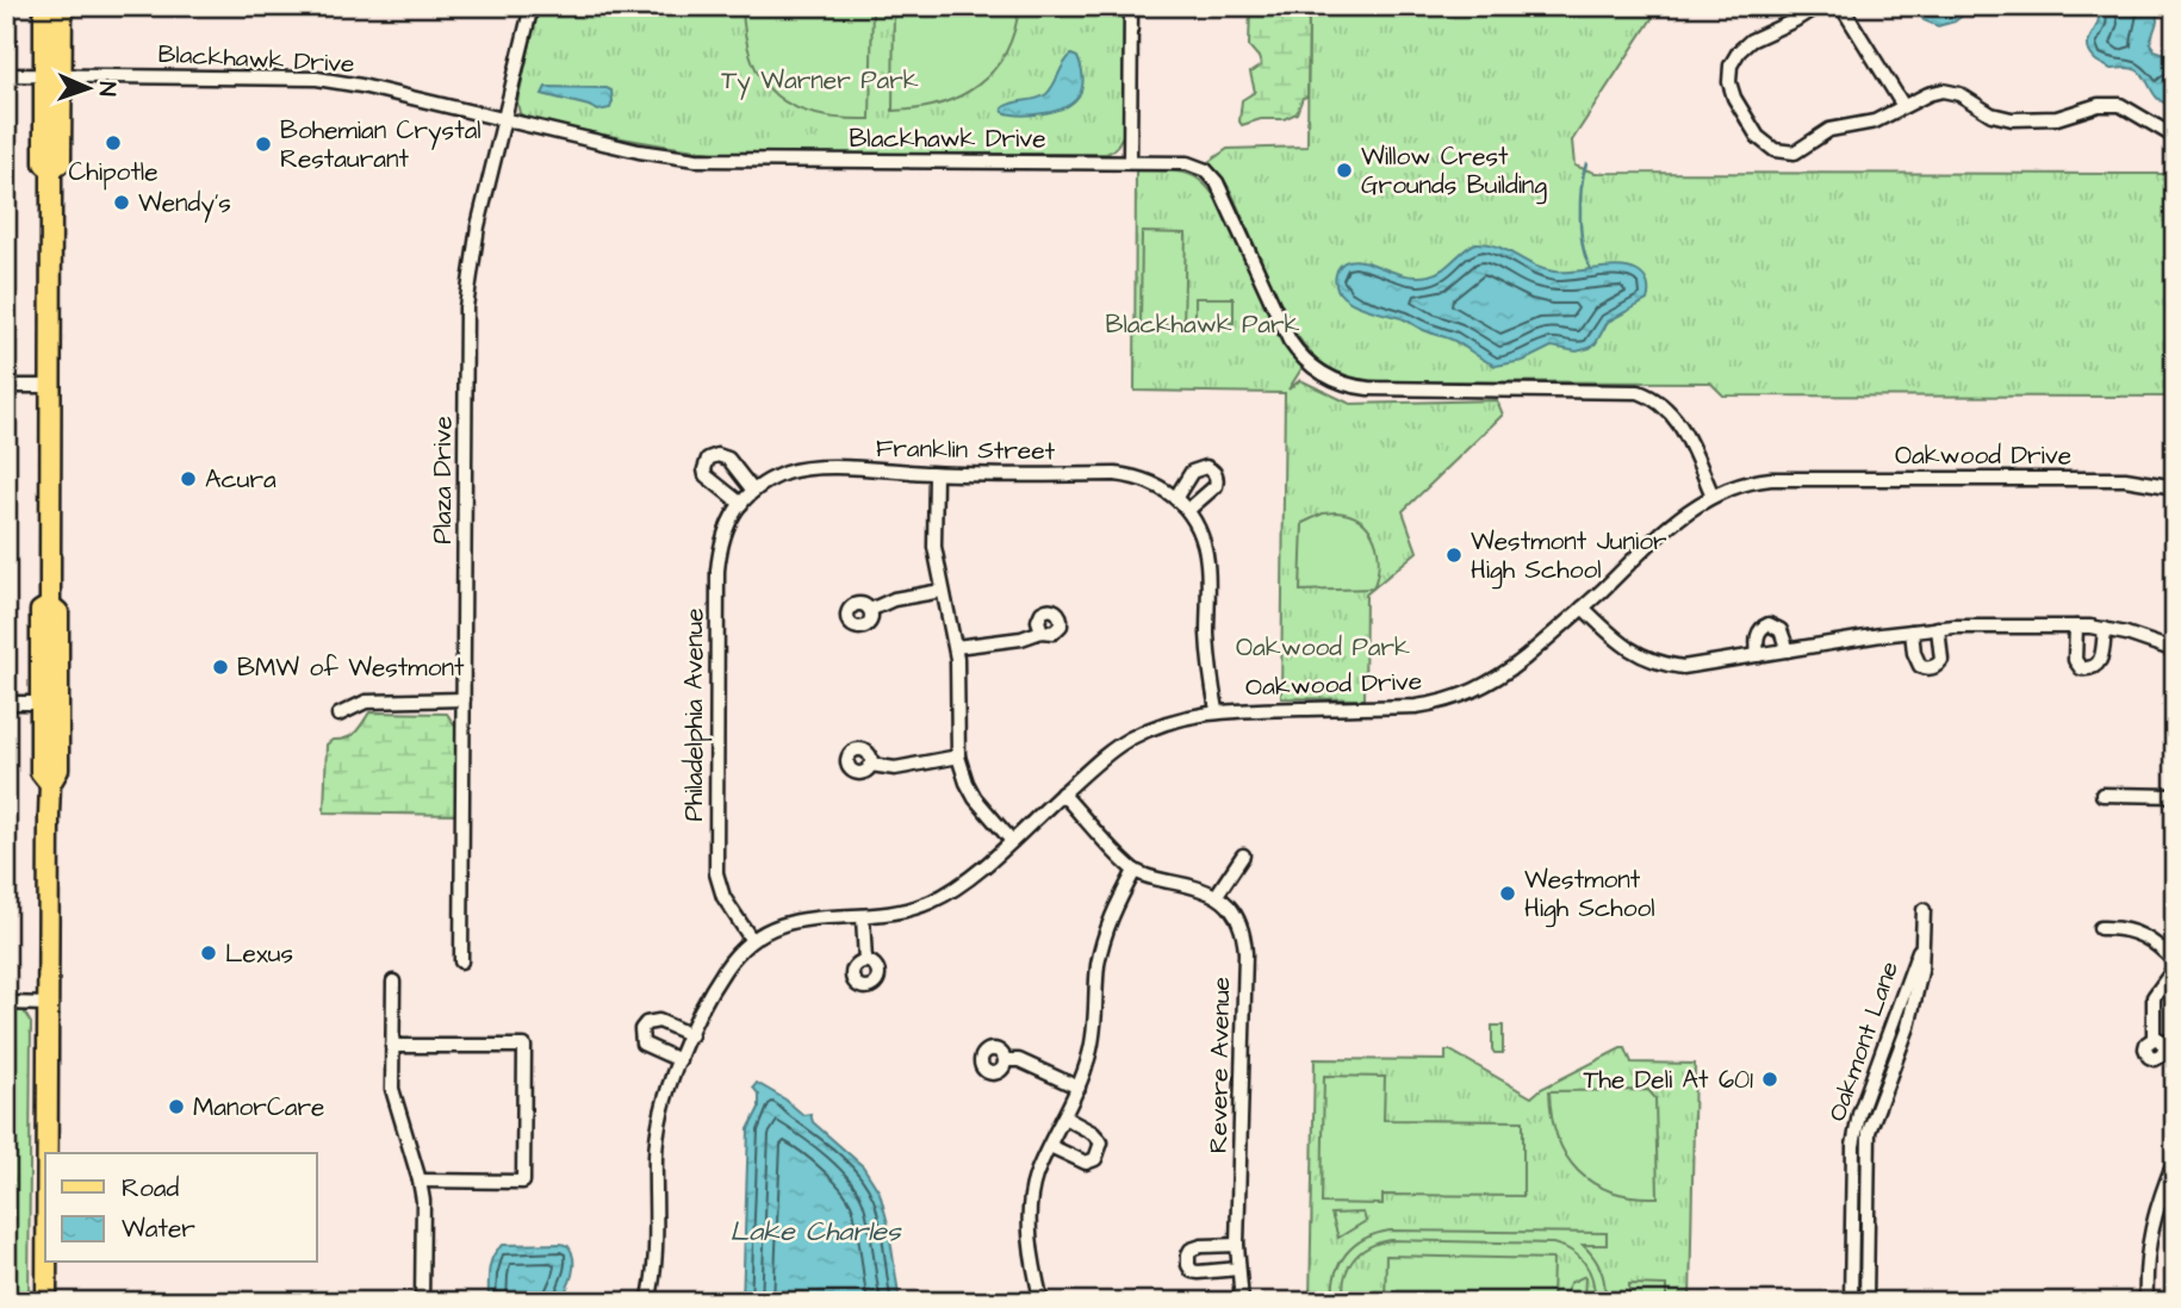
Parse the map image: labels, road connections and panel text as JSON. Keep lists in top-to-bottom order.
{
  "streets": {
    "street": [
      "Blackhawk Drive",
      "Franklin Street",
      "Oakwood Drive",
      "Plaza Drive",
      "Philadelphia Avenue",
      "Oakmont Lane",
      "Revere Avenue"
    ]
  },
  "crossings": [
    ["Blackhawk Drive", "Oakwood Drive"],
    ["Blackhawk Drive", "Plaza Drive"],
    ["Franklin Street", "Philadelphia Avenue"],
    ["Oakwood Drive", "Philadelphia Avenue"]
  ],
  "water": ["Lake Charles"],
  "parks": ["Ty Warner Park", "Blackhawk Park", "Oakwood Park"],
  "places": [
    "Chipotle",
    "Bohemian Crystal Restaurant",
    "Willow Crest Grounds Building",
    "Wendy's",
    "Acura",
    "Westmont Junior High School",
    "BMW of Westmont",
    "Westmont High School",
    "Lexus",
    "The Deli At 601",
    "ManorCare"
  ],
  "legend": ["Road", "Water"],
  "north": "right"
}
